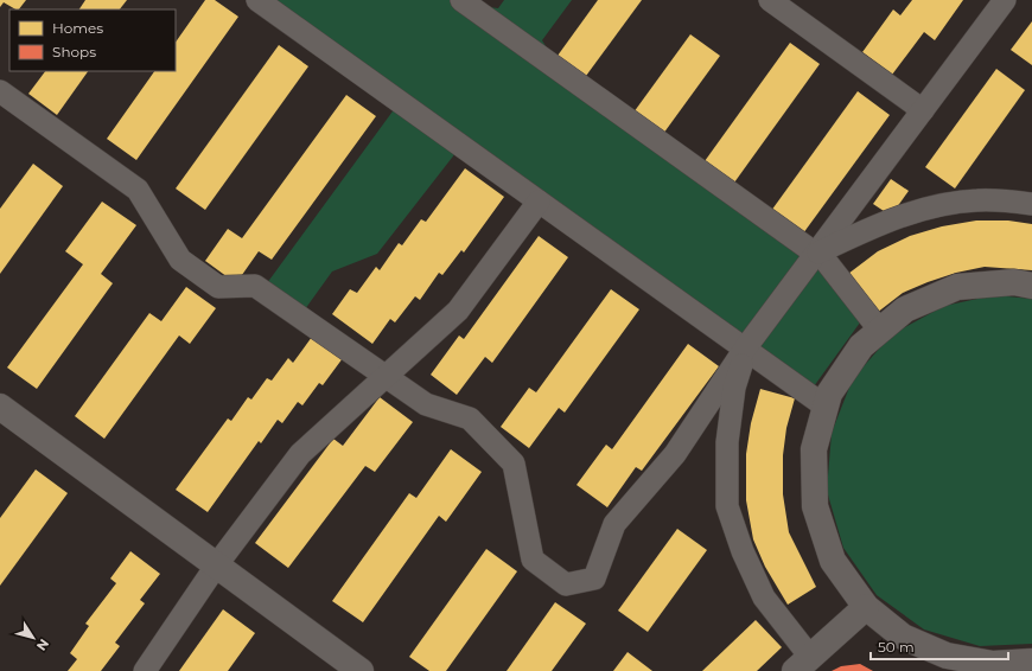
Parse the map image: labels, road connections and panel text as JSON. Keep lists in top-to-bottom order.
{
  "legend": ["Homes", "Shops"],
  "scale_bar": "50 m",
  "north": "bottom right"
}
